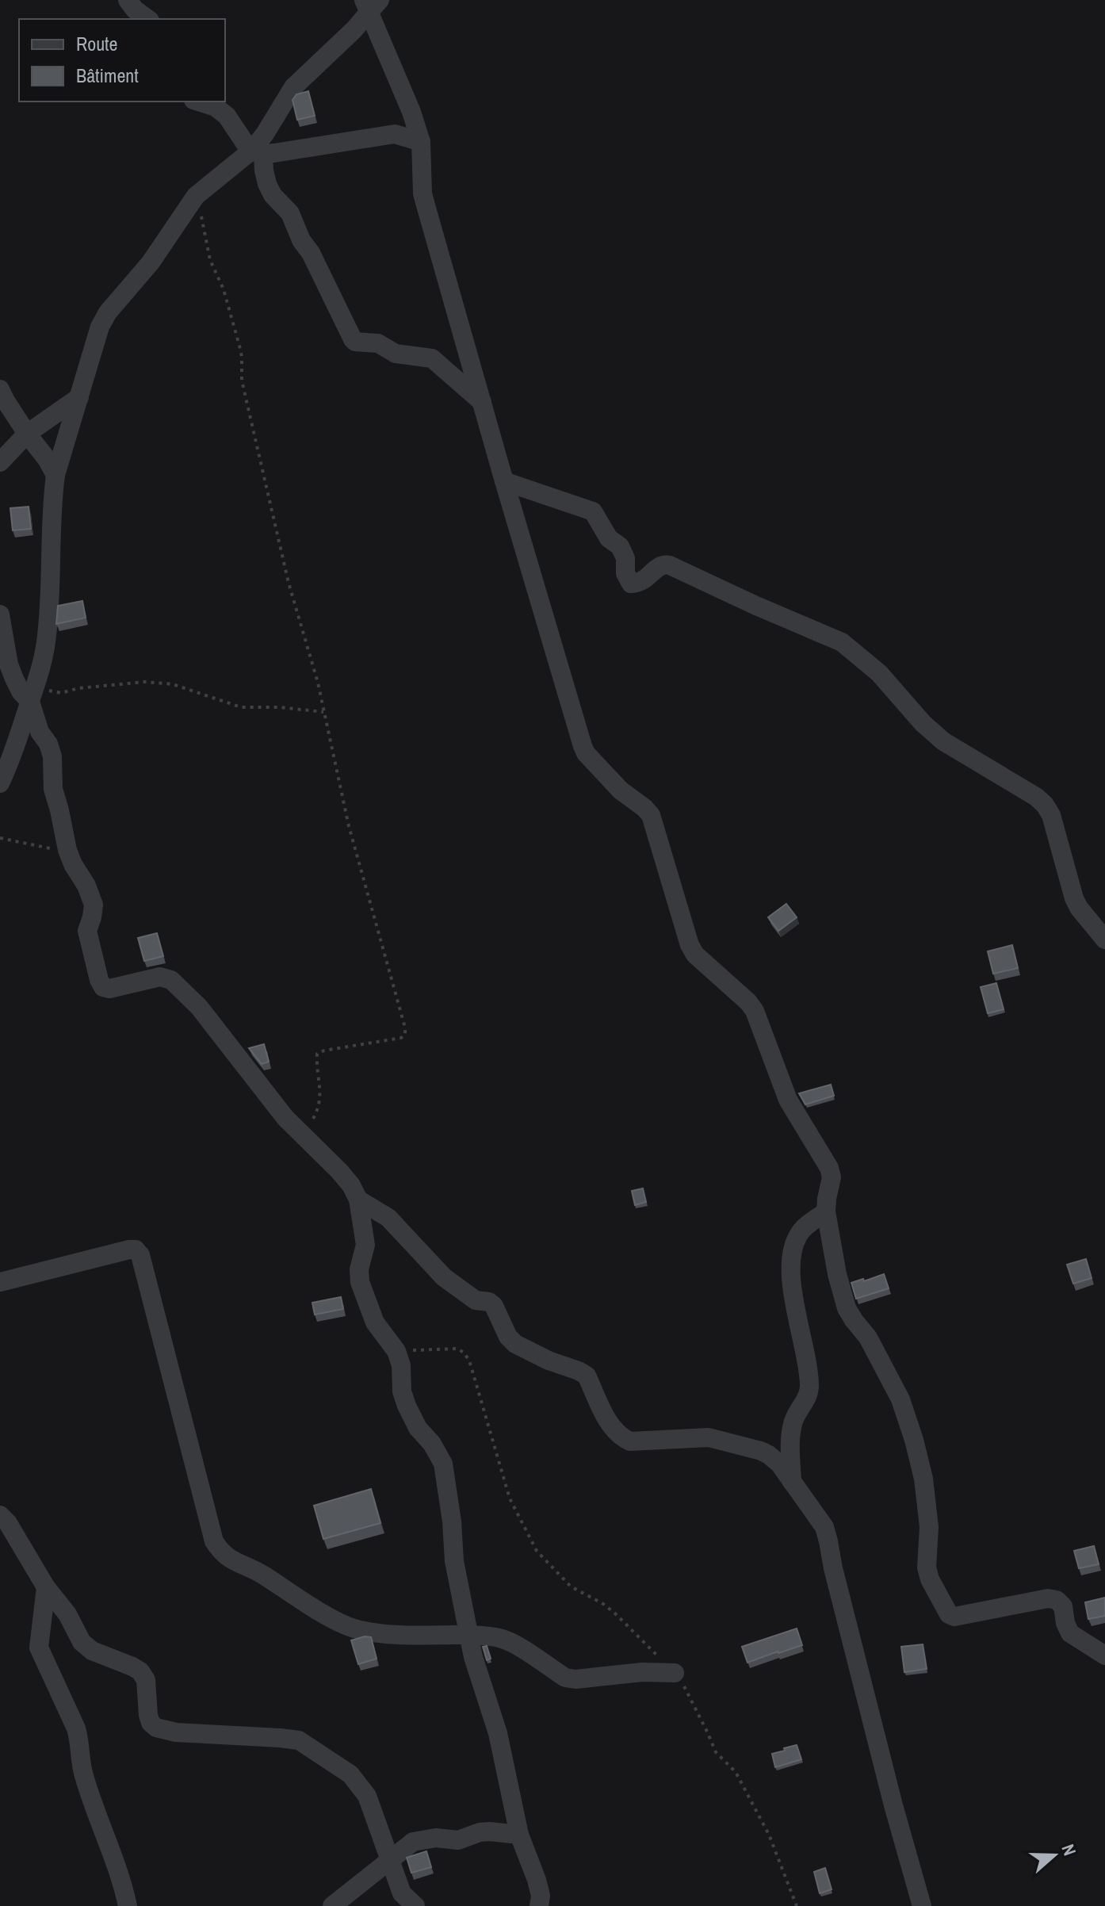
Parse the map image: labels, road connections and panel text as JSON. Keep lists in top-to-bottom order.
{
  "legend": ["Route", "Bâtiment"],
  "north": "right"
}
